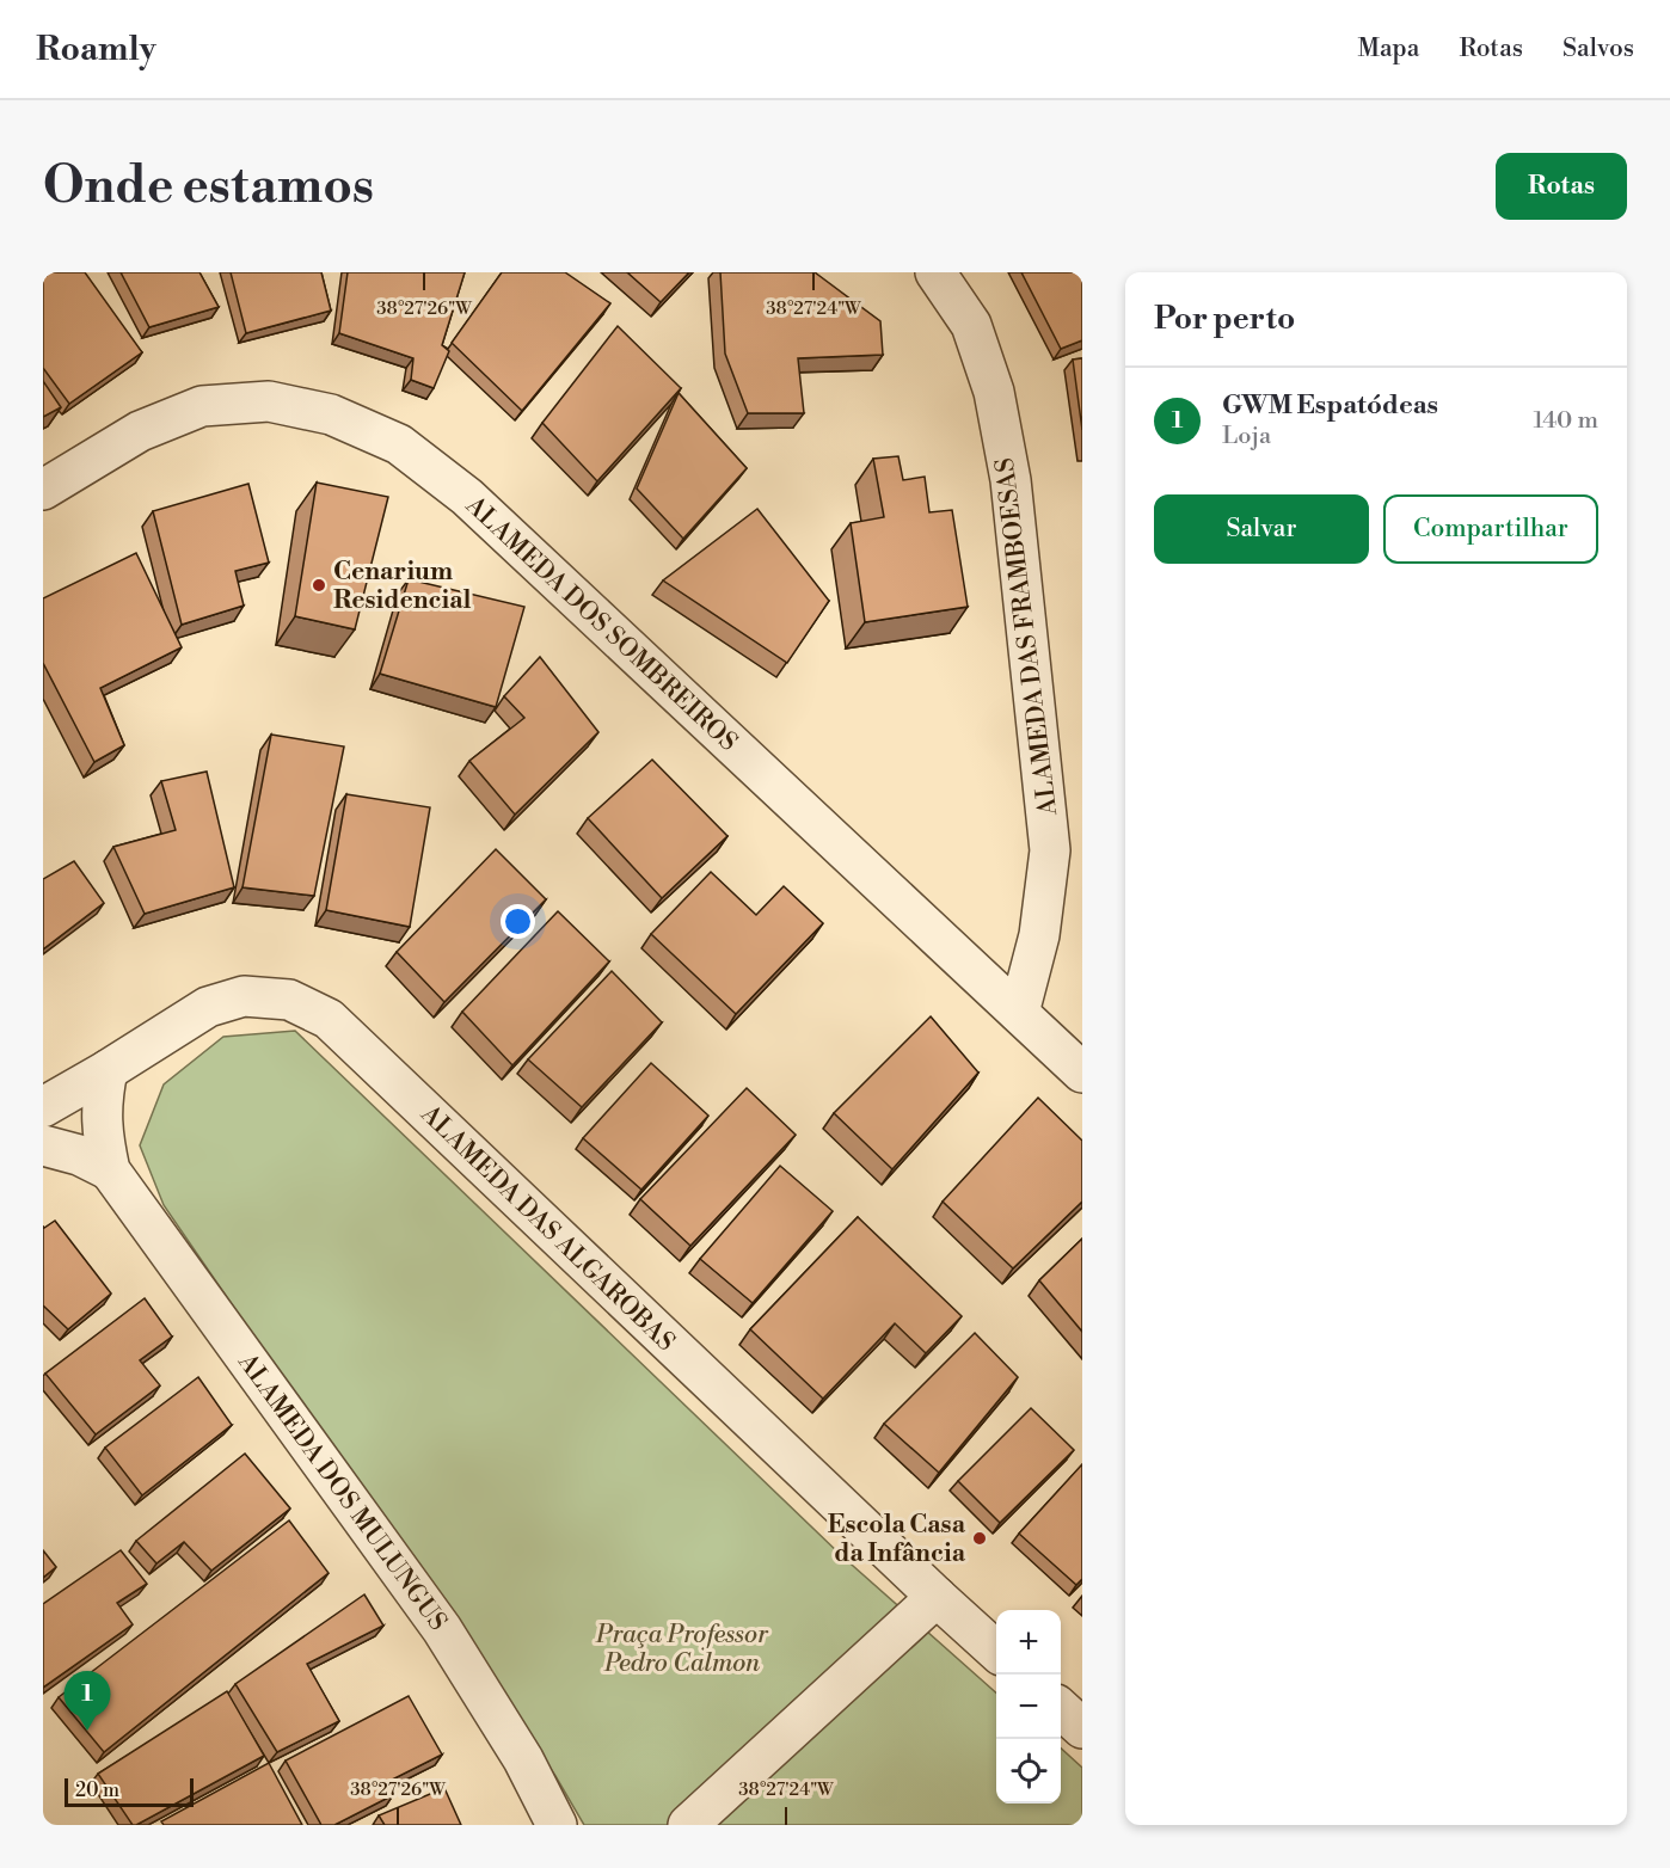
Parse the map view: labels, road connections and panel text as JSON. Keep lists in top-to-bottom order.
{
  "streets": {
    "street": [
      "ALAMEDA DOS SOMBREIROS",
      "ALAMEDA DAS FRAMBOESAS",
      "ALAMEDA DAS ALGAROBAS",
      "ALAMEDA DOS MULUNGUS"
    ]
  },
  "crossings": [
    ["ALAMEDA DOS SOMBREIROS", "ALAMEDA DAS FRAMBOESAS"],
    ["ALAMEDA DAS ALGAROBAS", "ALAMEDA DOS MULUNGUS"]
  ],
  "parks": ["Praça Professor Pedro Calmon"],
  "places": ["Cenarium Residencial", "Escola Casa da Infância"],
  "scale_bar": "20 m",
  "page": {
    "header": "Roamly",
    "nav": ["Mapa", "Rotas", "Salvos"],
    "buttons": [
      "Rotas",
      ["Salvar", "Compartilhar"]
    ],
    "title": "Onde estamos",
    "heading": "Por perto",
    "list": [
      {
        "mark": "1",
        "name": "GWM Espatódeas",
        "note": "Loja",
        "value": "140 m"
      }
    ],
    "map_buttons": ["+", "−"],
    "pins": "1",
    "scale": "20 m"
  },
  "coordinates": ["38°27'26\"W", "38°27'24\"W"]
}
